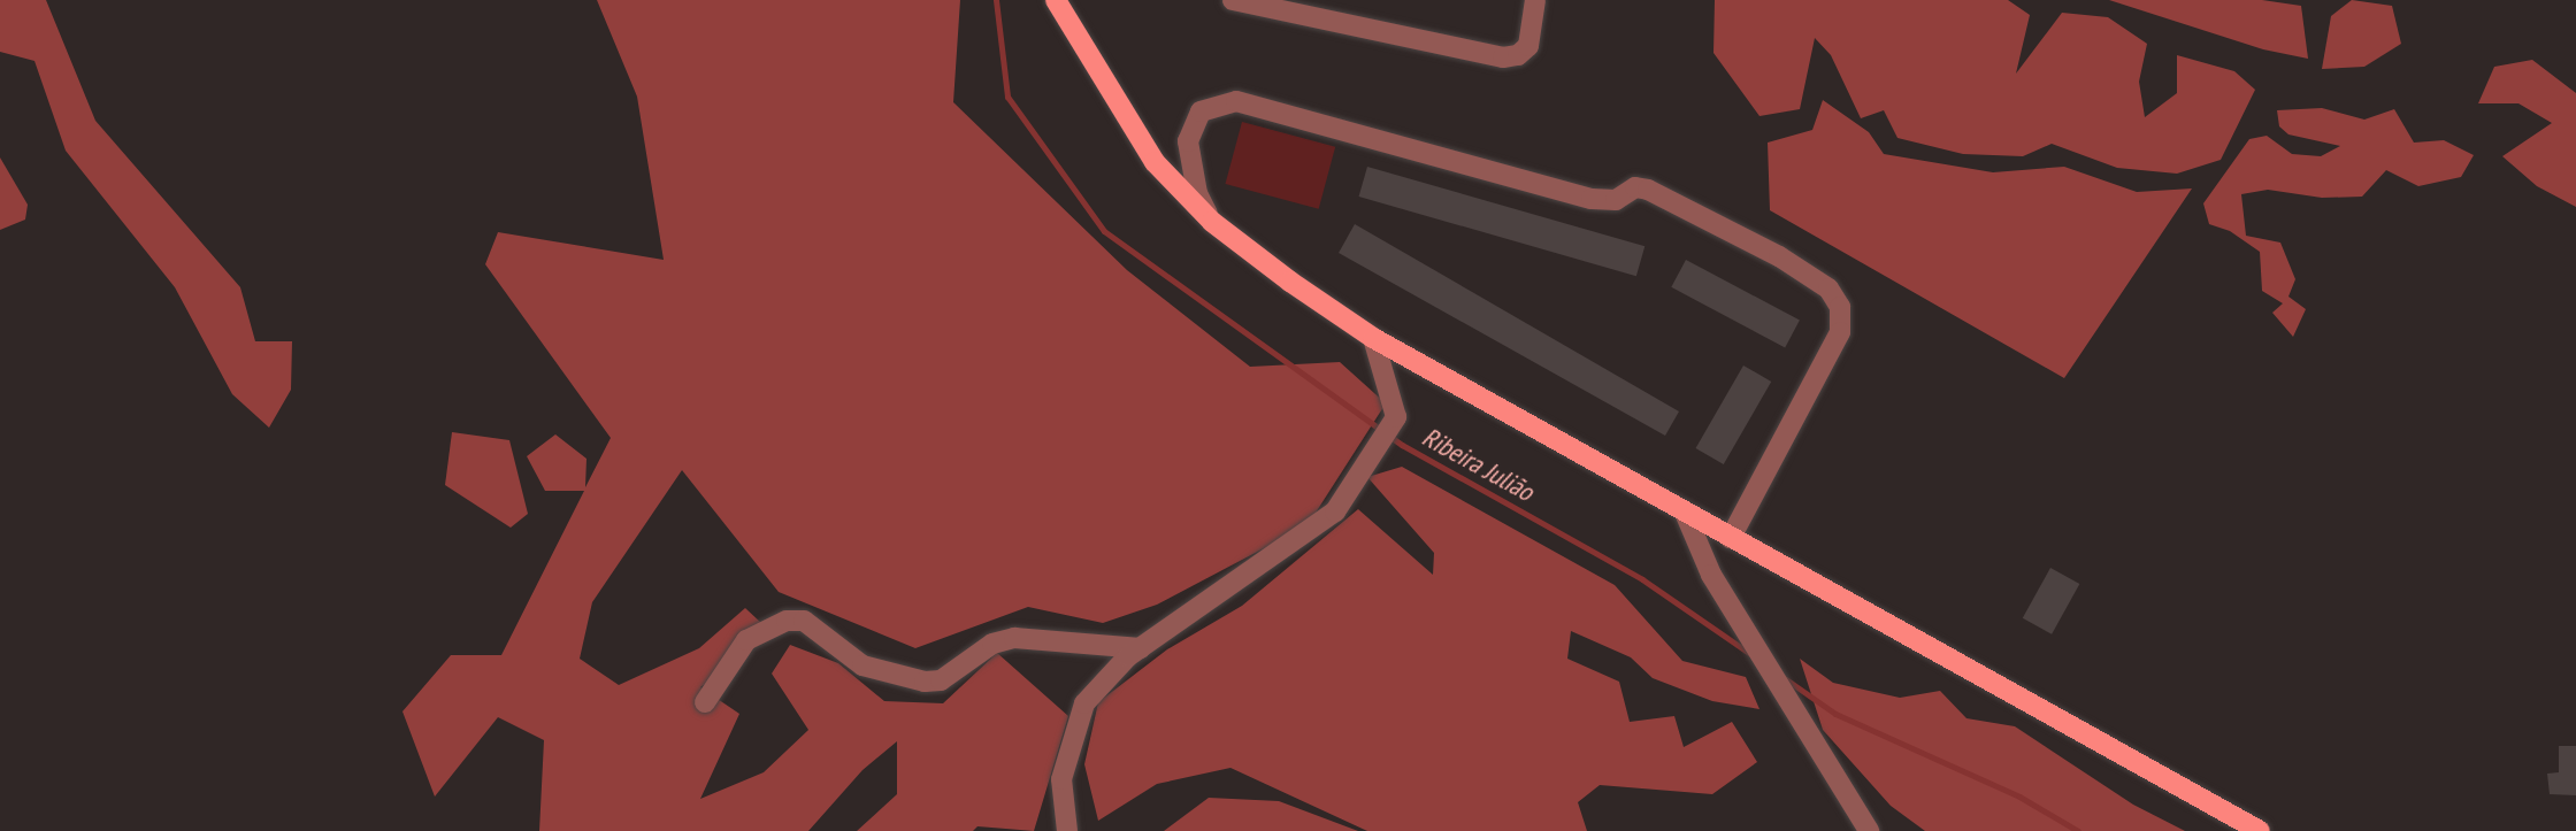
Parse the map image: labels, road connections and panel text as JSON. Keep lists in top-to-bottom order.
{
  "water": ["Ribeira Julião"]
}
